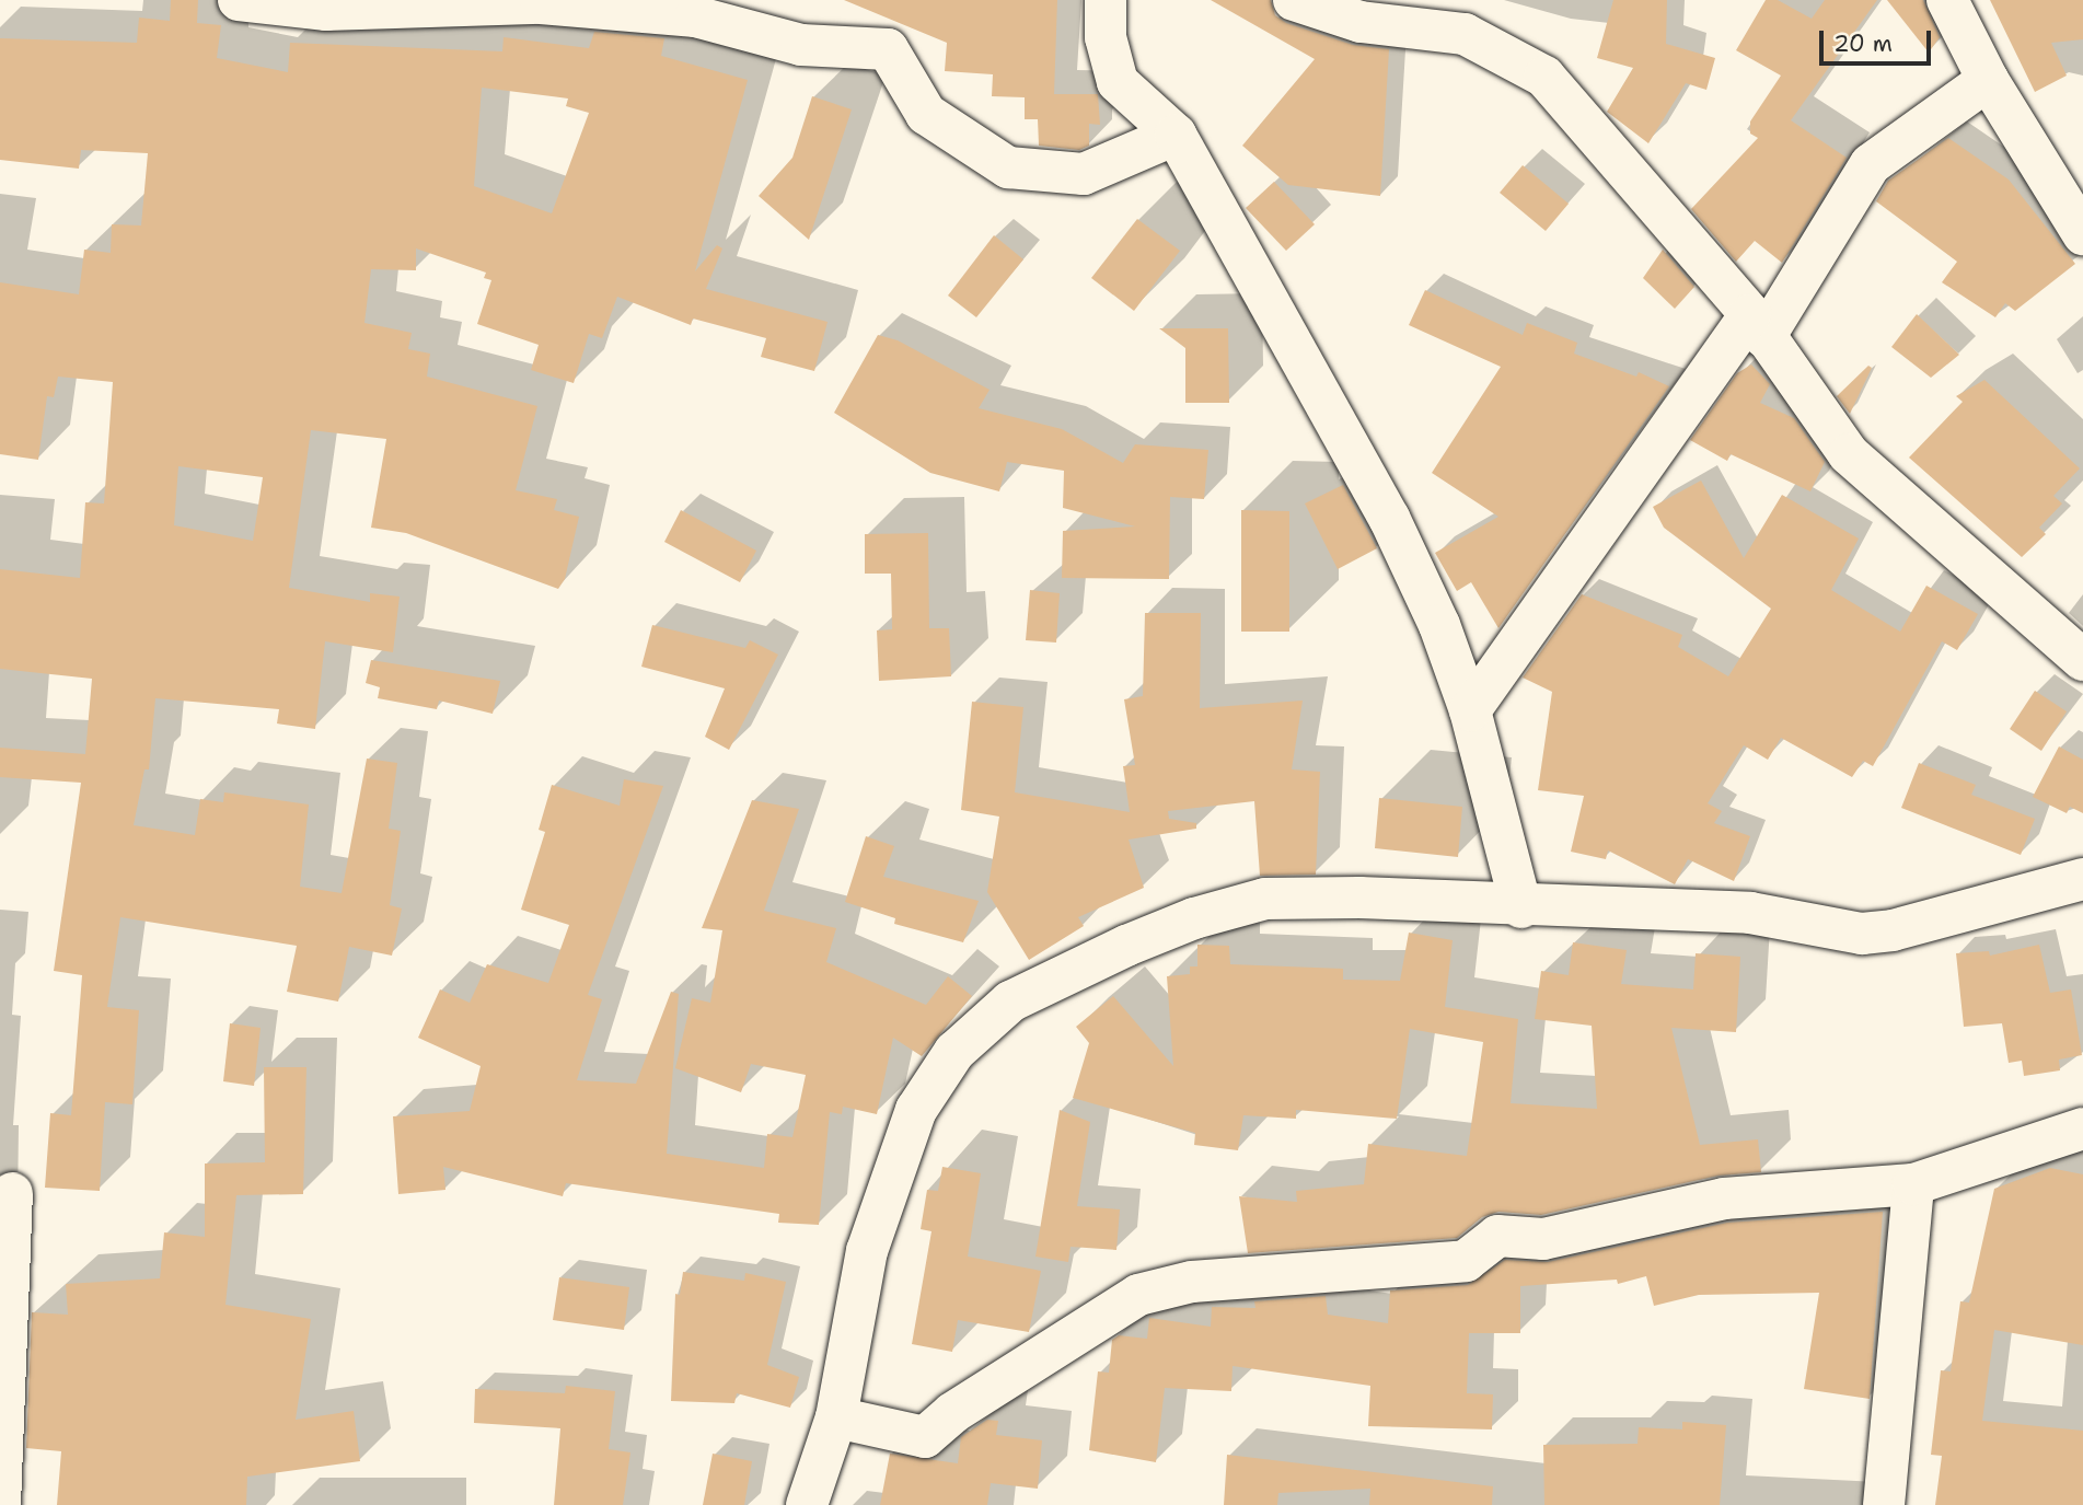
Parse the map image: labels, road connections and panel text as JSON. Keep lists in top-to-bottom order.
{
  "scale_bar": "20 m"
}
